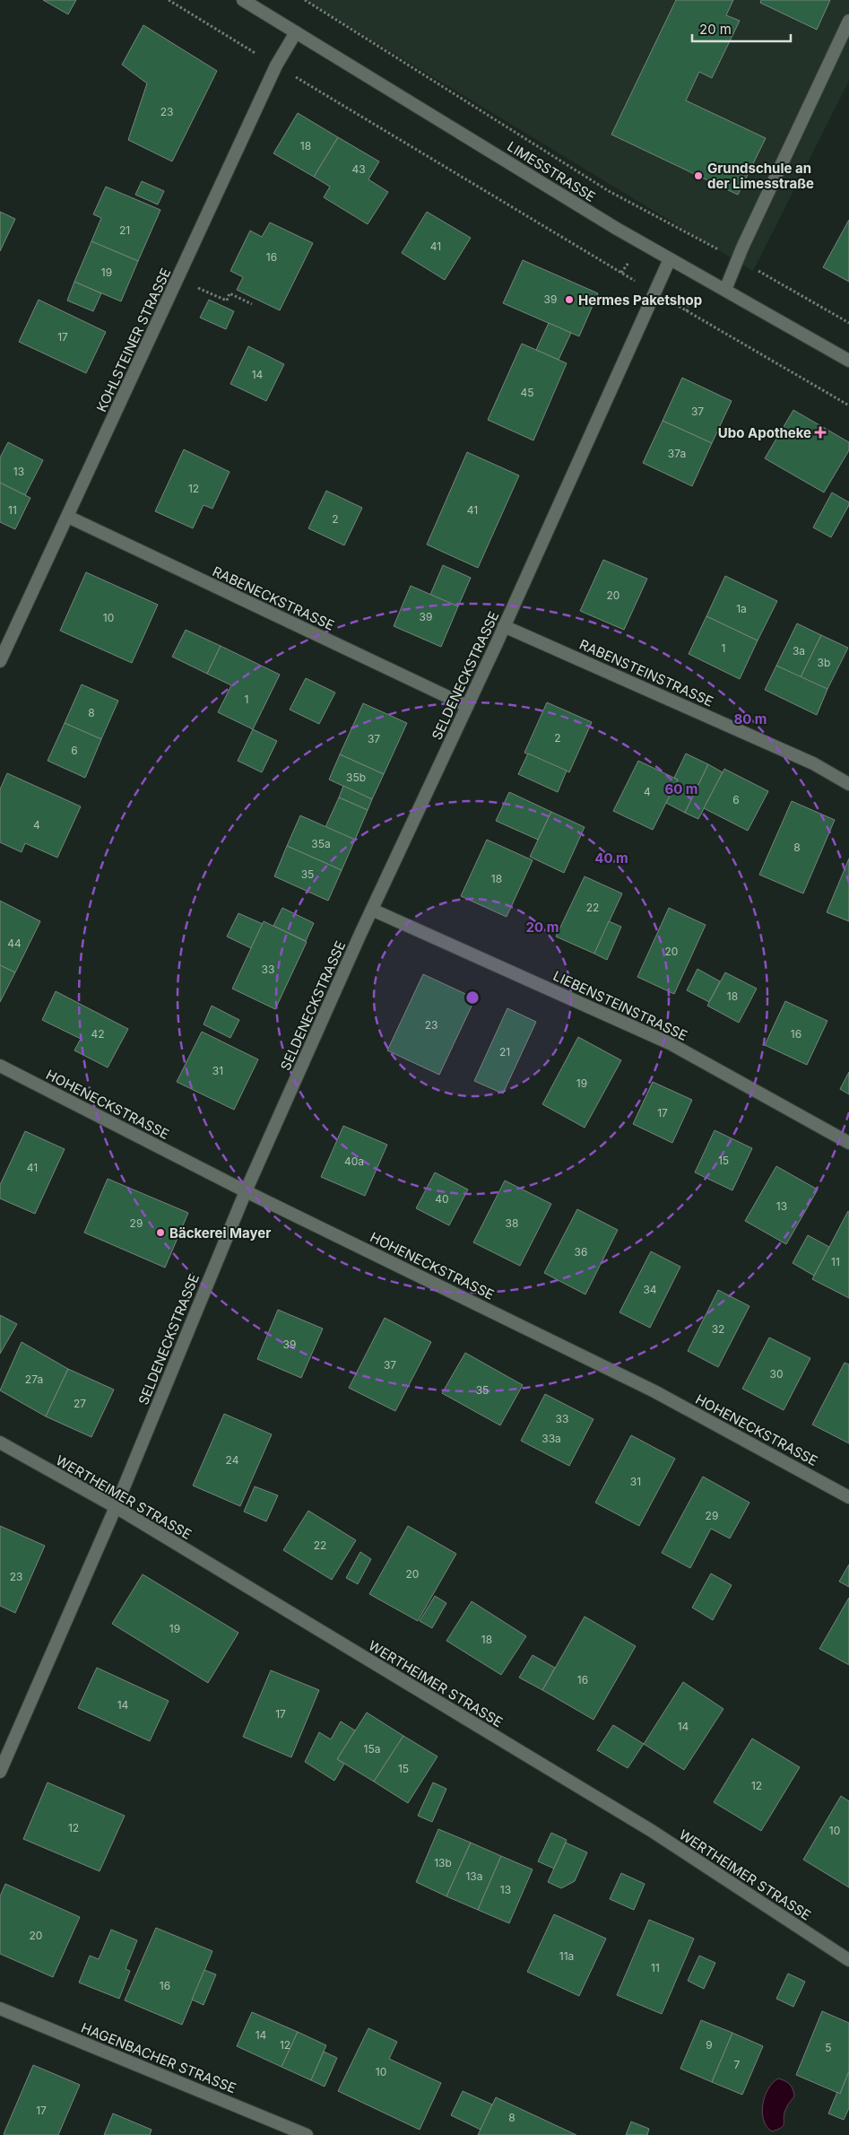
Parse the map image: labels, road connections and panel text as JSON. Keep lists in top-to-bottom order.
{
  "streets": {
    "street": [
      "LIMESSTRASSE",
      "KOHLSTEINER STRASSE",
      "RABENECKSTRASSE",
      "RABENSTEINSTRASSE",
      "SELDENECKSTRASSE",
      "LIEBENSTEINSTRASSE",
      "HOHENECKSTRASSE",
      "WERTHEIMER STRASSE",
      "HAGENBACHER STRASSE"
    ]
  },
  "crossings": [
    ["LIMESSTRASSE", "KOHLSTEINER STRASSE"],
    ["LIMESSTRASSE", "SELDENECKSTRASSE"],
    ["KOHLSTEINER STRASSE", "RABENECKSTRASSE"],
    ["RABENECKSTRASSE", "SELDENECKSTRASSE"],
    ["RABENSTEINSTRASSE", "SELDENECKSTRASSE"],
    ["SELDENECKSTRASSE", "LIEBENSTEINSTRASSE"],
    ["SELDENECKSTRASSE", "HOHENECKSTRASSE"],
    ["SELDENECKSTRASSE", "WERTHEIMER STRASSE"]
  ],
  "places": {
    "other": ["Grundschule an der Limesstraße", "Hermes Paketshop", "Bäckerei Mayer"],
    "health": ["Ubo Apotheke"]
  },
  "house_numbers": [
    "23",
    "18",
    "43",
    "21",
    "41",
    "16",
    "19",
    "39",
    "17",
    "14",
    "45",
    "37",
    "37a",
    "13",
    "12",
    "11",
    "41",
    "2",
    "20",
    "1a",
    "39",
    "10",
    "1",
    "3a",
    "3b",
    "1",
    "8",
    "2",
    "37",
    "6",
    "35b",
    "4",
    "6",
    "4",
    "35a",
    "8",
    "35",
    "18",
    "22",
    "44",
    "20",
    "33",
    "18",
    "23",
    "42",
    "16",
    "21",
    "31",
    "19",
    "17",
    "15",
    "40a",
    "41",
    "40",
    "13",
    "29",
    "38",
    "36",
    "11",
    "34",
    "32",
    "39",
    "37",
    "30",
    "27a",
    "35",
    "27",
    "33",
    "33a",
    "24",
    "31",
    "29",
    "22",
    "20",
    "23",
    "19",
    "18",
    "16",
    "14",
    "17",
    "14",
    "15a",
    "15",
    "12",
    "12",
    "10",
    "13b",
    "13a",
    "13",
    "20",
    "11a",
    "11",
    "16",
    "14",
    "12",
    "9",
    "5",
    "7",
    "10",
    "17",
    "8"
  ],
  "scale_bar": "20 m",
  "rings": [
    "80 m",
    "60 m",
    "40 m",
    "20 m"
  ]
}
